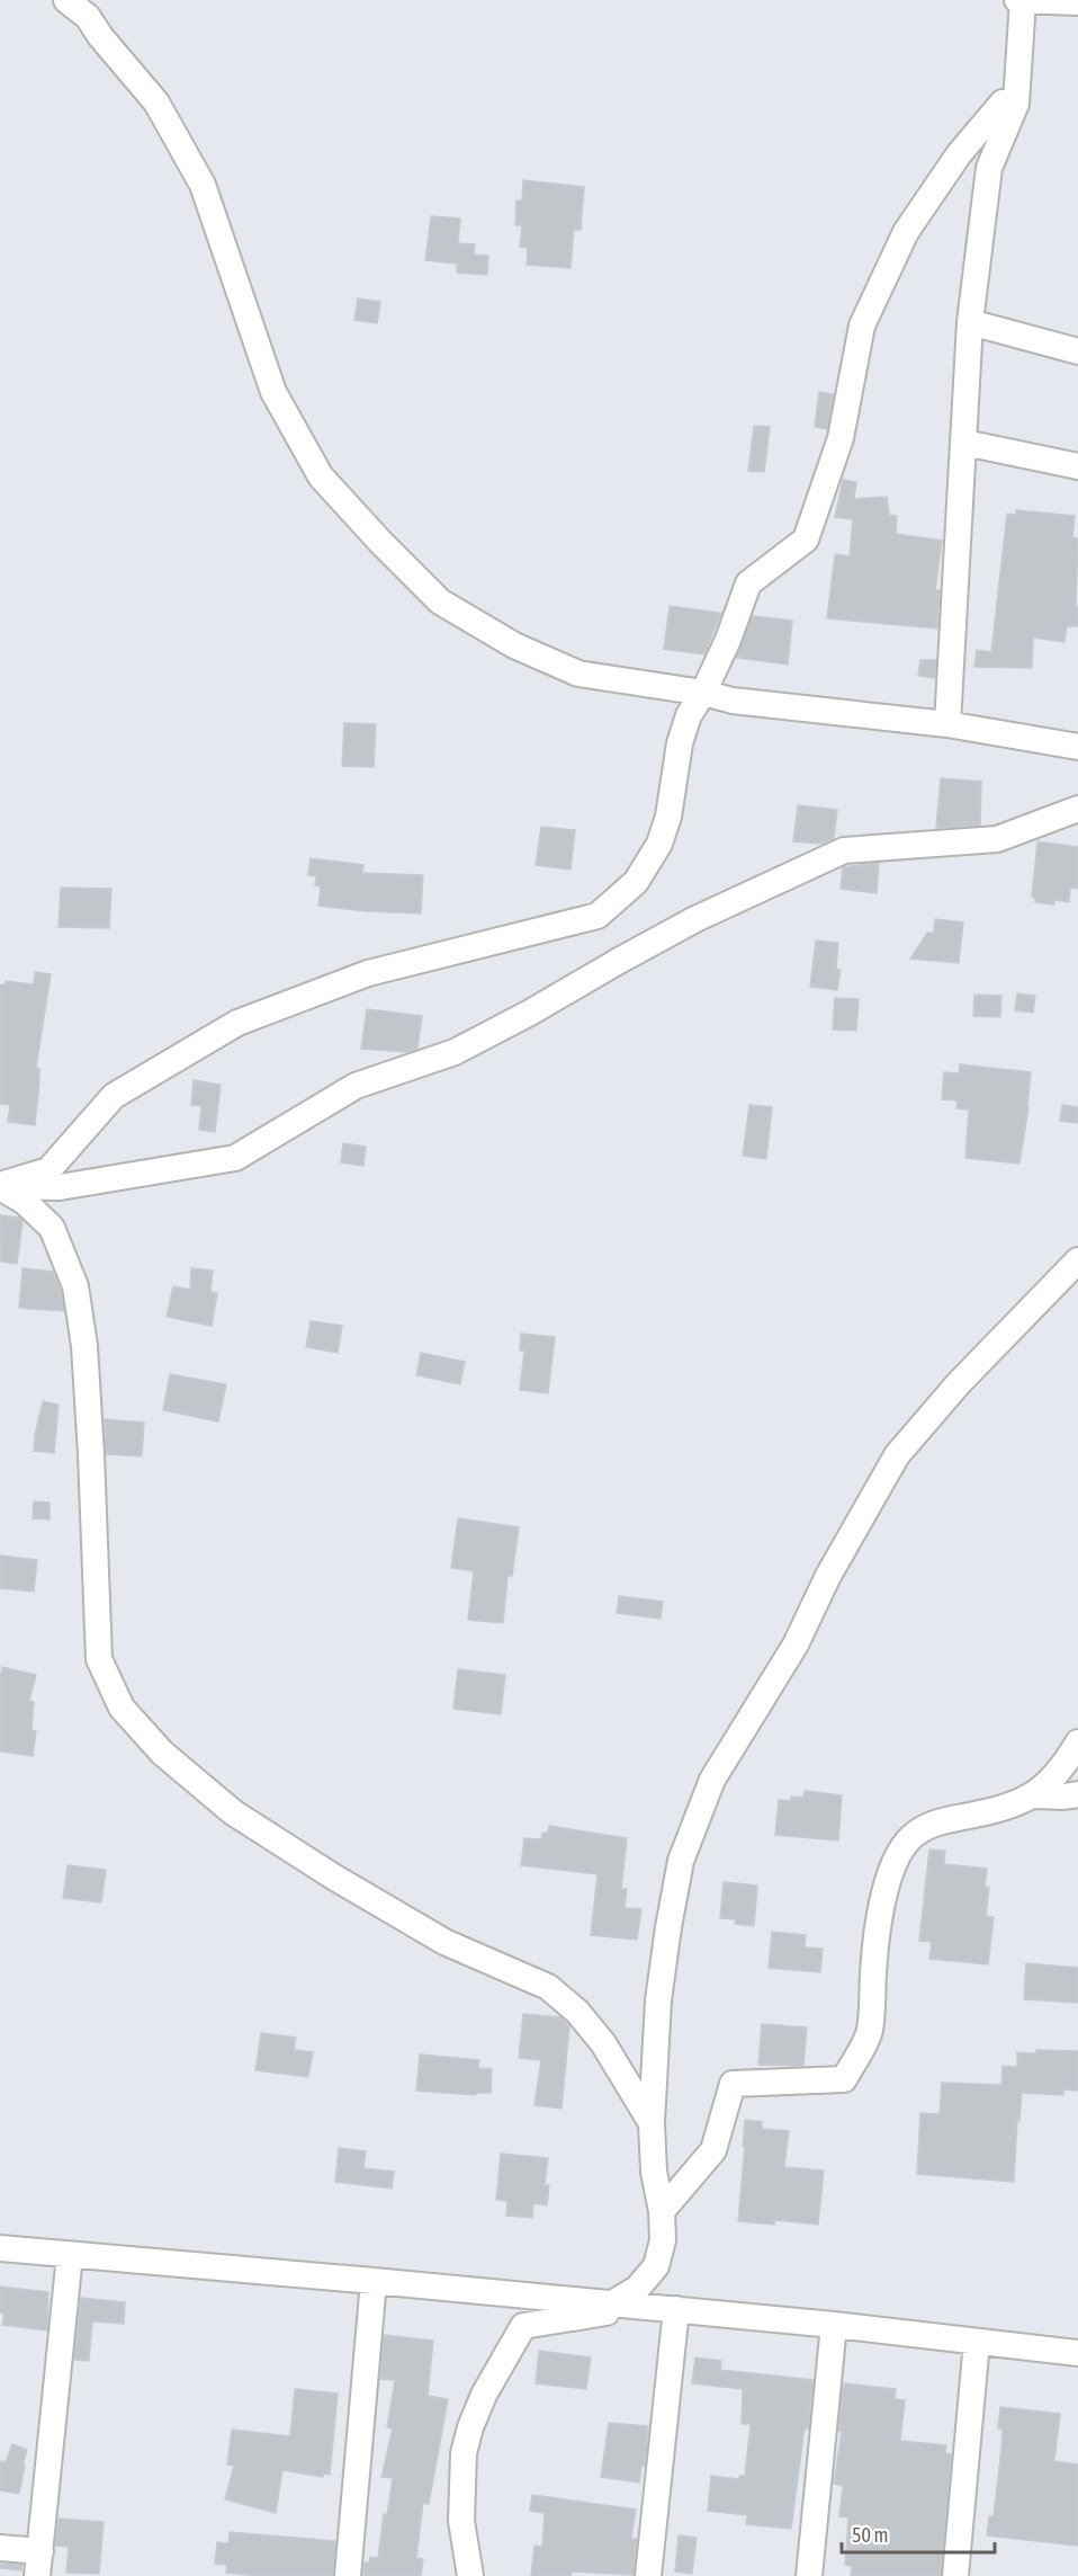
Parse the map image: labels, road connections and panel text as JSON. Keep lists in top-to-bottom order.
{
  "scale_bar": "50 m"
}
